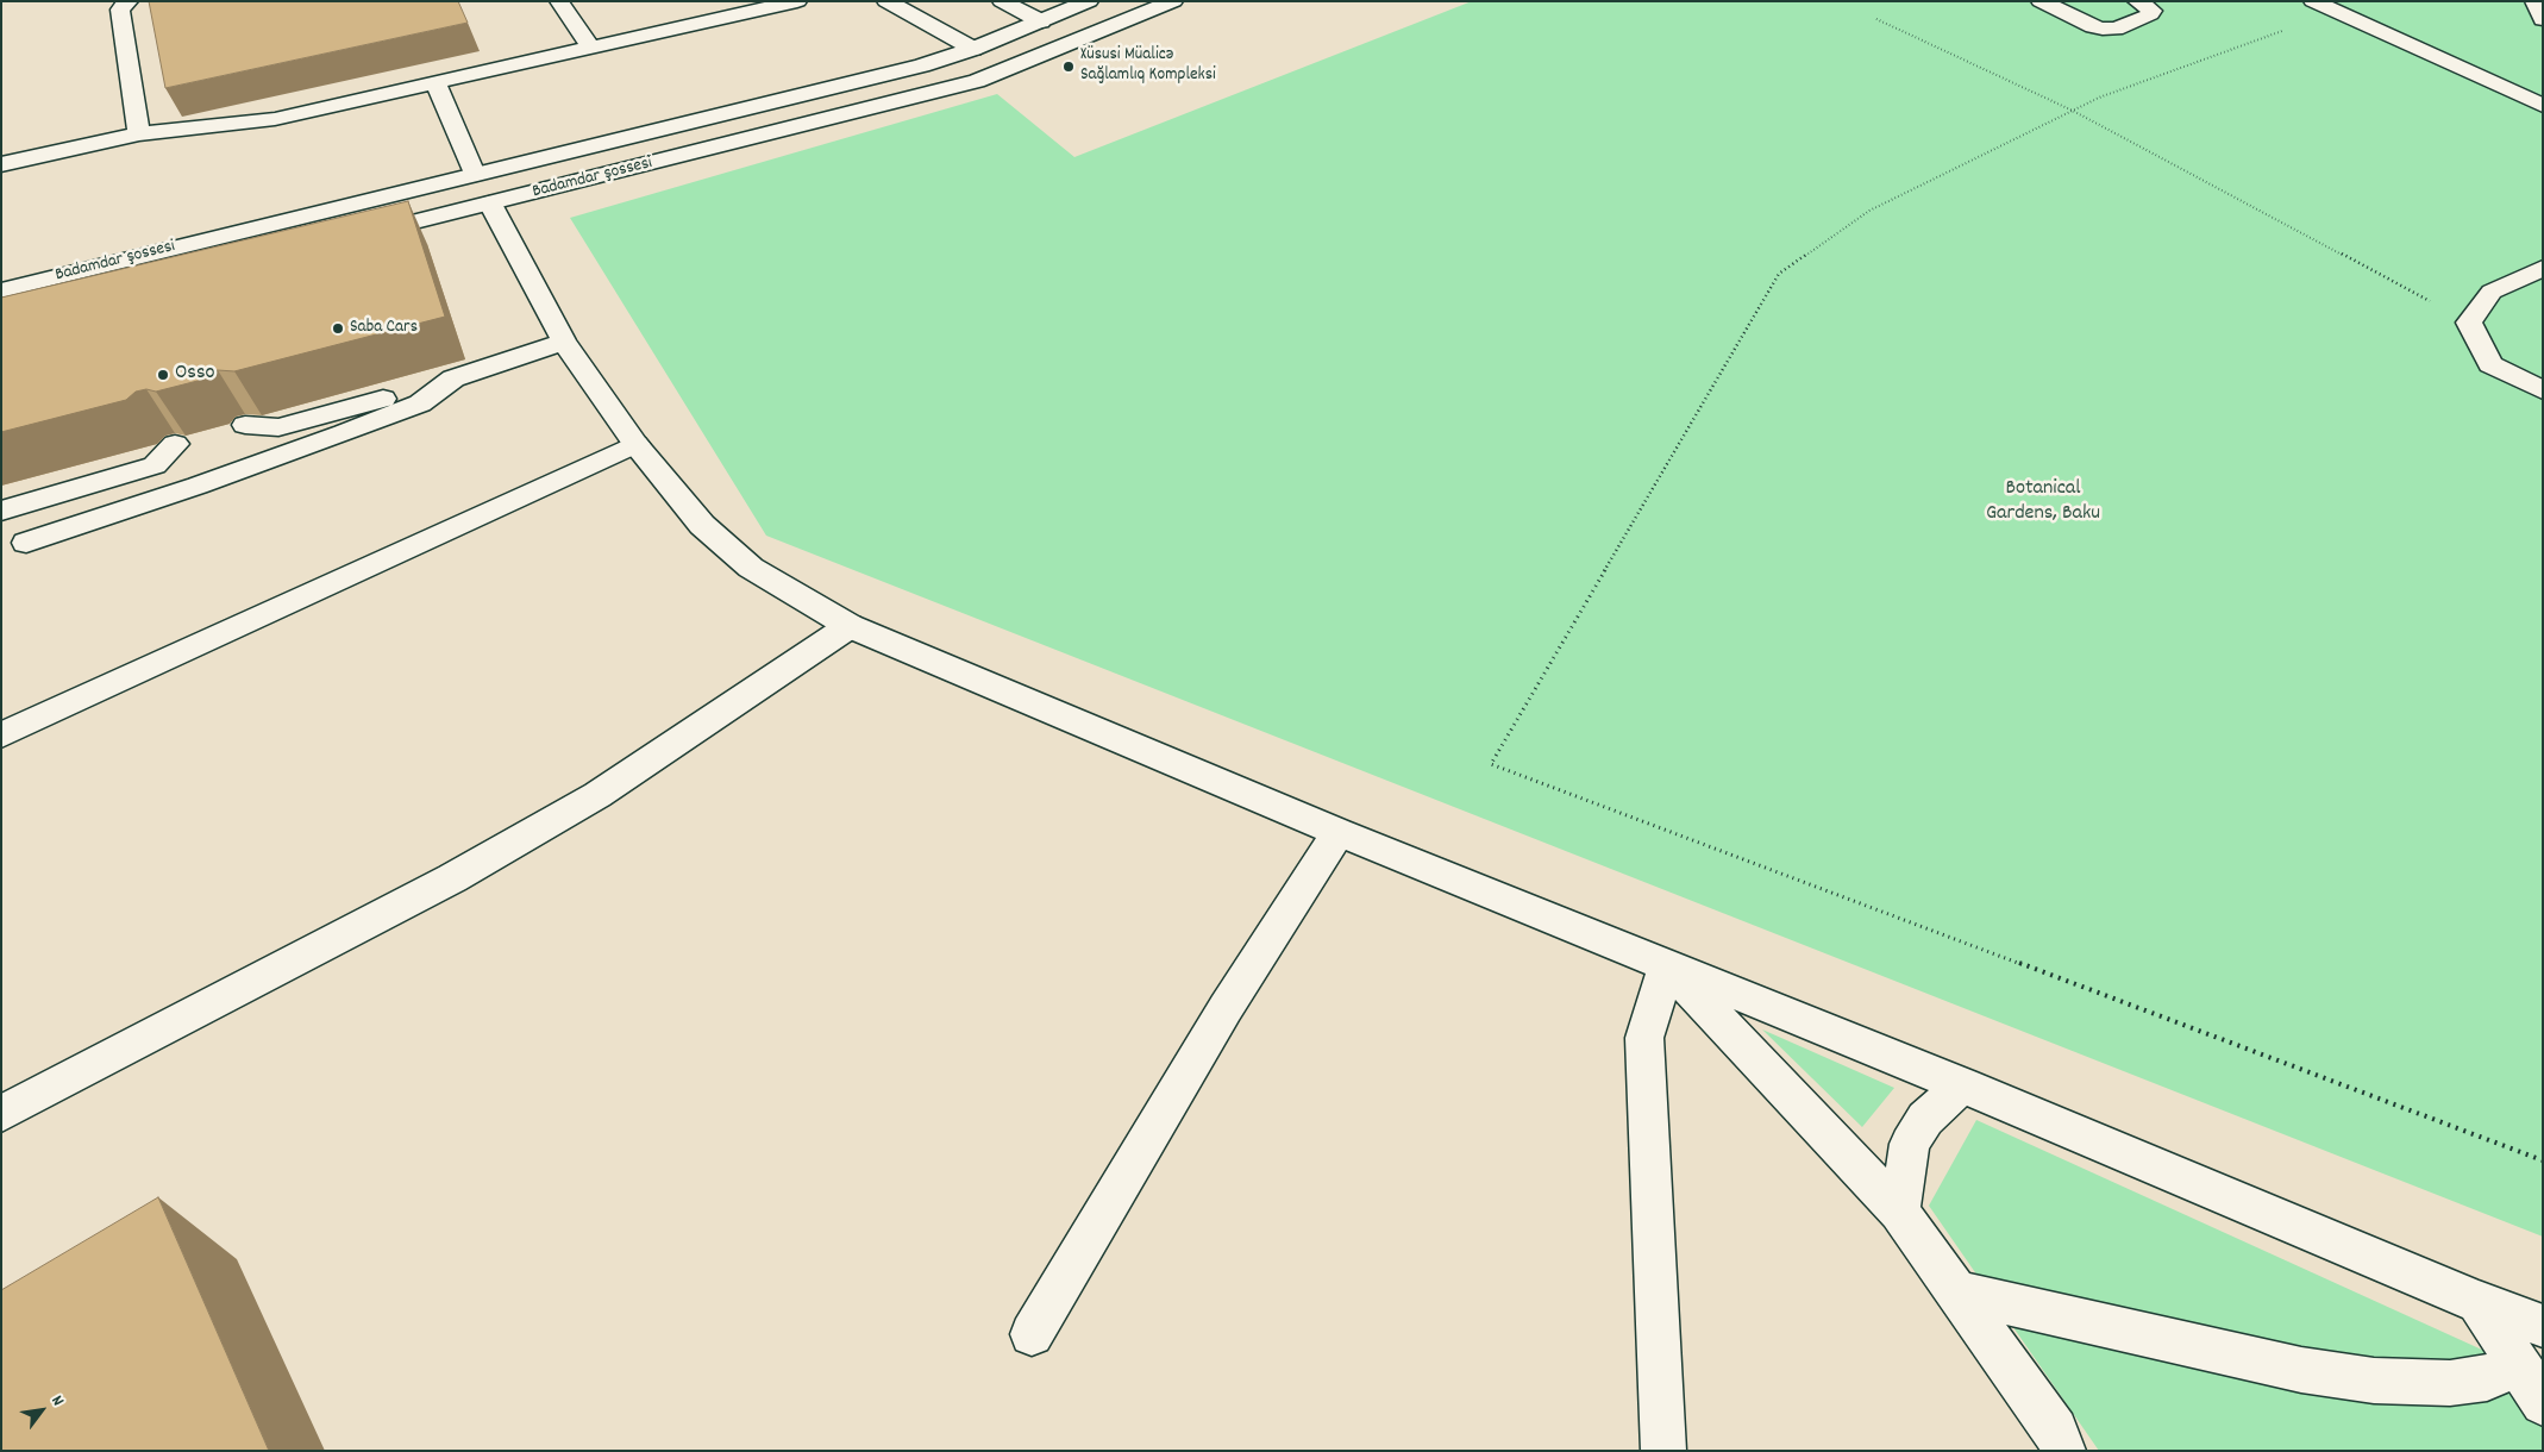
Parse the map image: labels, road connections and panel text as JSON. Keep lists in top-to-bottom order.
{
  "streets": {
    "main road": ["Badamdar şossesi"]
  },
  "parks": ["Botanical Gardens, Baku"],
  "places": ["Xüsusi Müalicə Sağlamlıq Kompleksi", "Saba Cars", "Osso"],
  "north": "top right"
}
